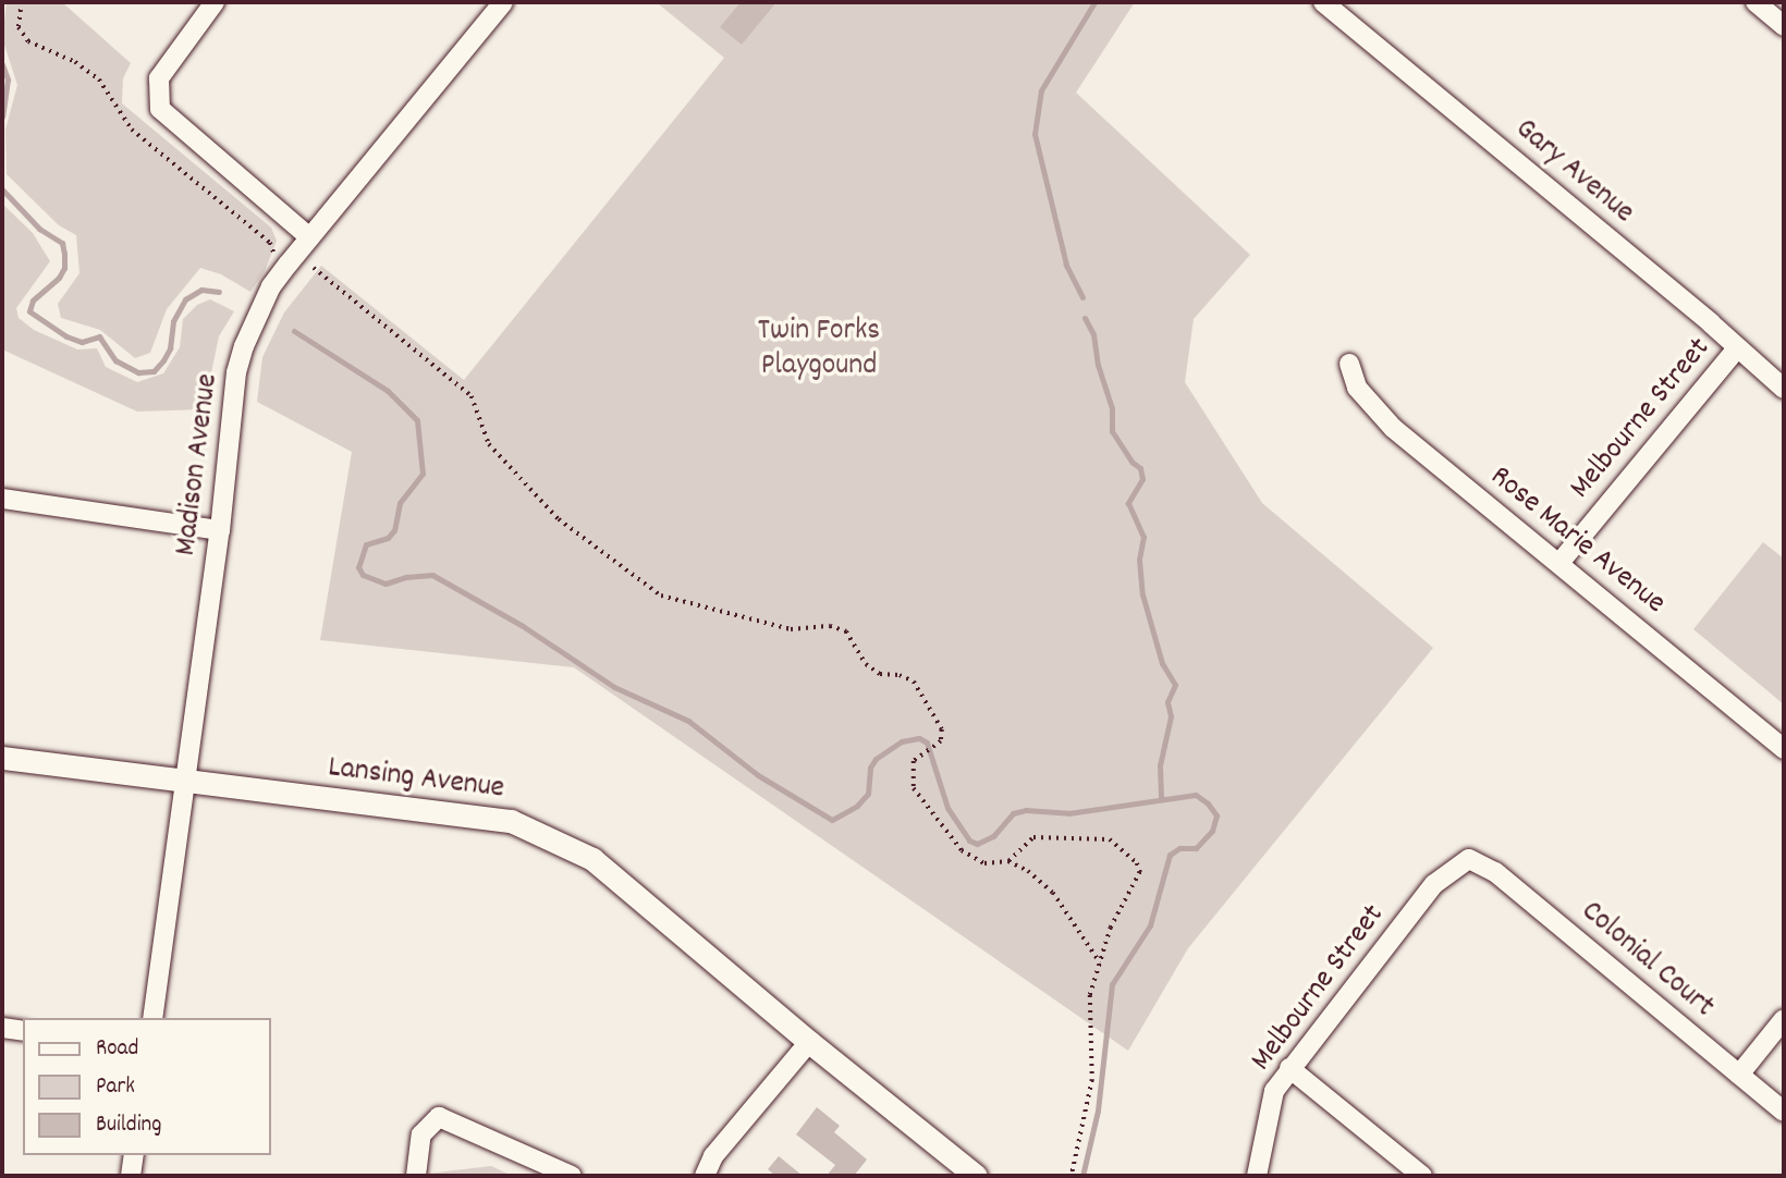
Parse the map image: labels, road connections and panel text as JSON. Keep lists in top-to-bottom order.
{
  "streets": {
    "street": [
      "Gary Avenue",
      "Melbourne Street",
      "Madison Avenue",
      "Rose Marie Avenue",
      "Lansing Avenue",
      "Colonial Court"
    ]
  },
  "crossings": [
    ["Gary Avenue", "Melbourne Street"],
    ["Melbourne Street", "Rose Marie Avenue"],
    ["Melbourne Street", "Colonial Court"],
    ["Madison Avenue", "Lansing Avenue"]
  ],
  "parks": ["Twin Forks Playgound"],
  "legend": ["Road", "Park", "Building"]
}
